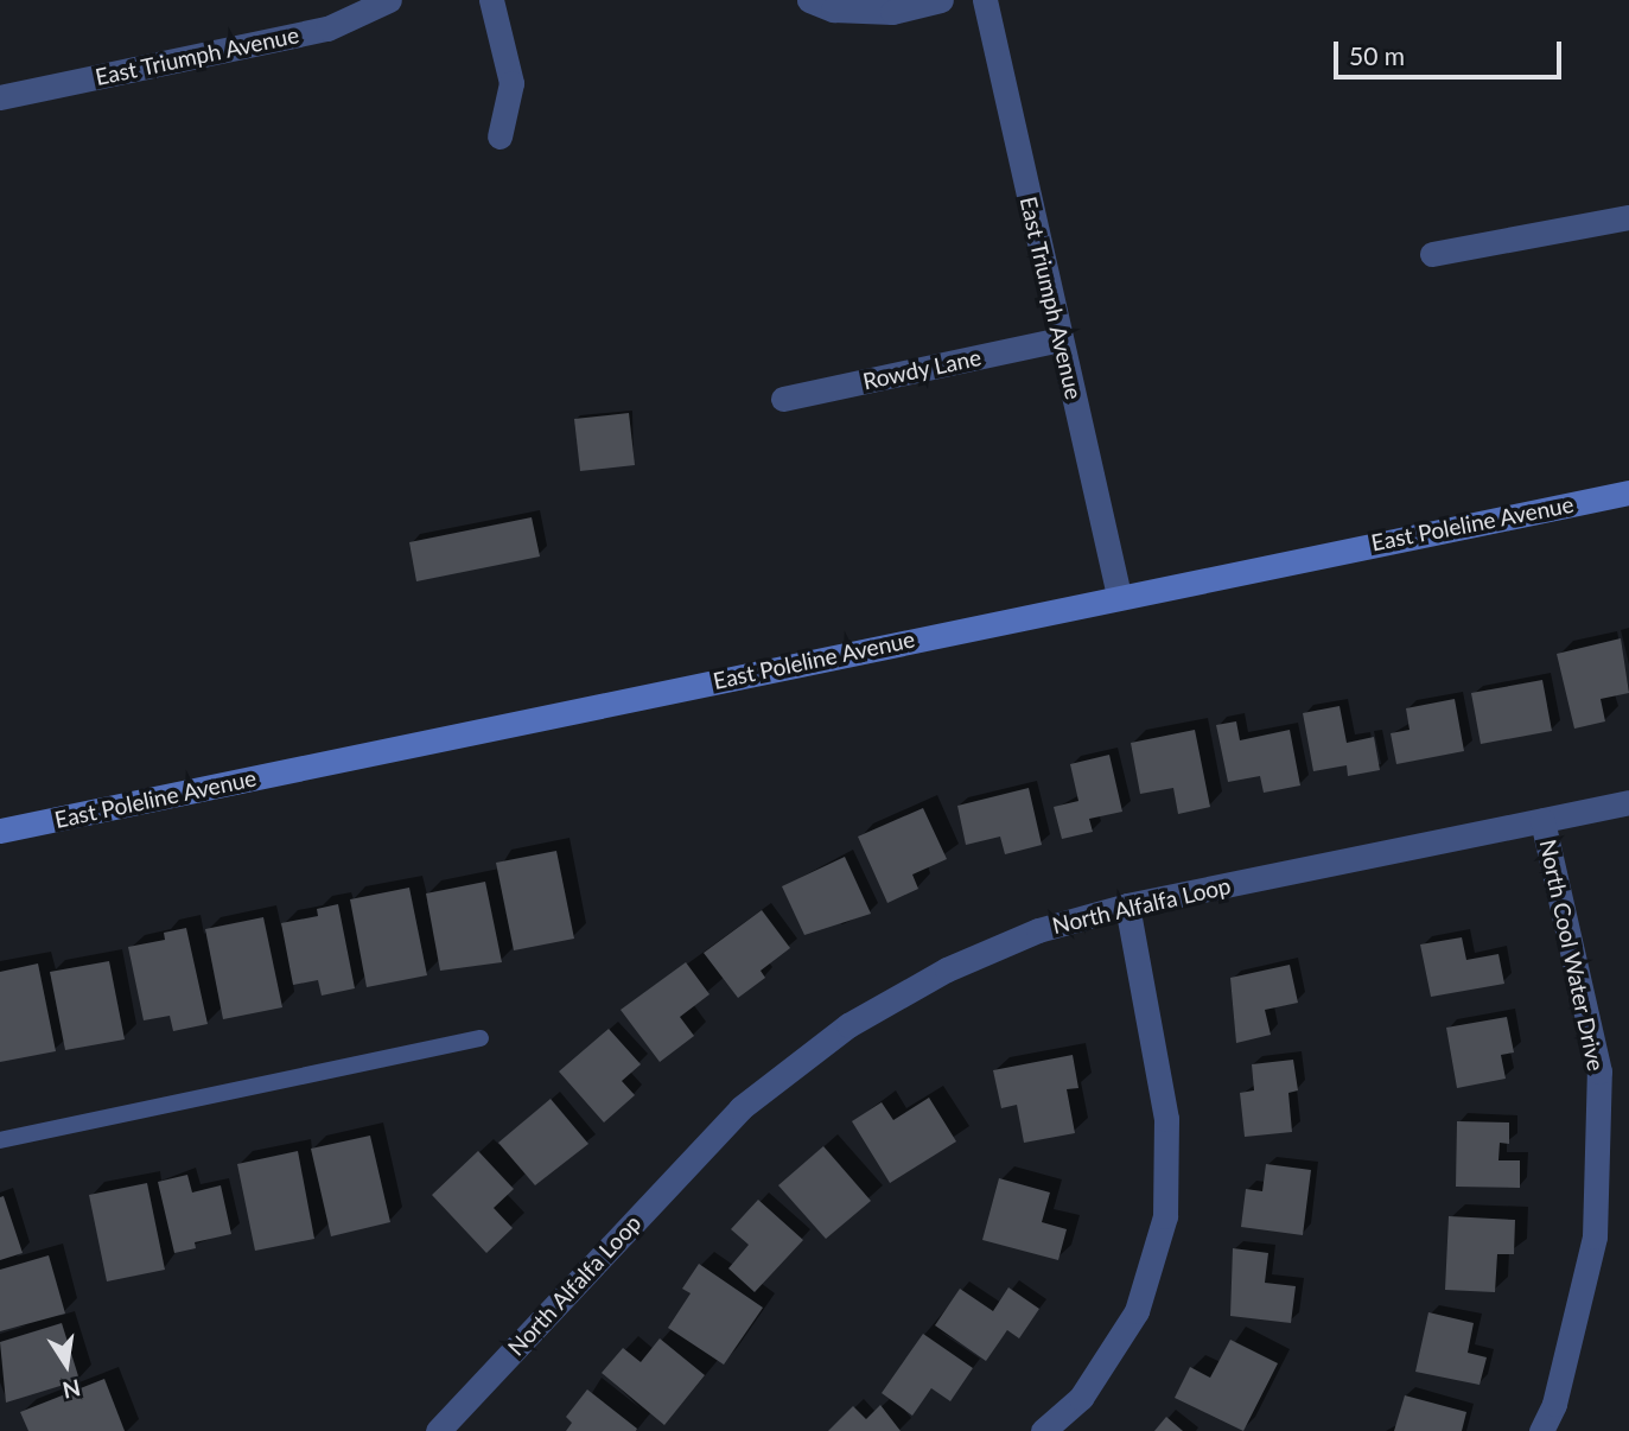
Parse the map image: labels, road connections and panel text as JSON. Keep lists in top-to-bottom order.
{
  "streets": {
    "main road": ["East Poleline Avenue"],
    "street": [
      "East Triumph Avenue",
      "Rowdy Lane",
      "North Alfalfa Loop",
      "North Cool Water Drive"
    ]
  },
  "crossings": [
    ["East Triumph Avenue", "Rowdy Lane"],
    ["East Triumph Avenue", "East Poleline Avenue"],
    ["North Alfalfa Loop", "North Cool Water Drive"]
  ],
  "scale_bar": "50 m",
  "north": "bottom"
}
